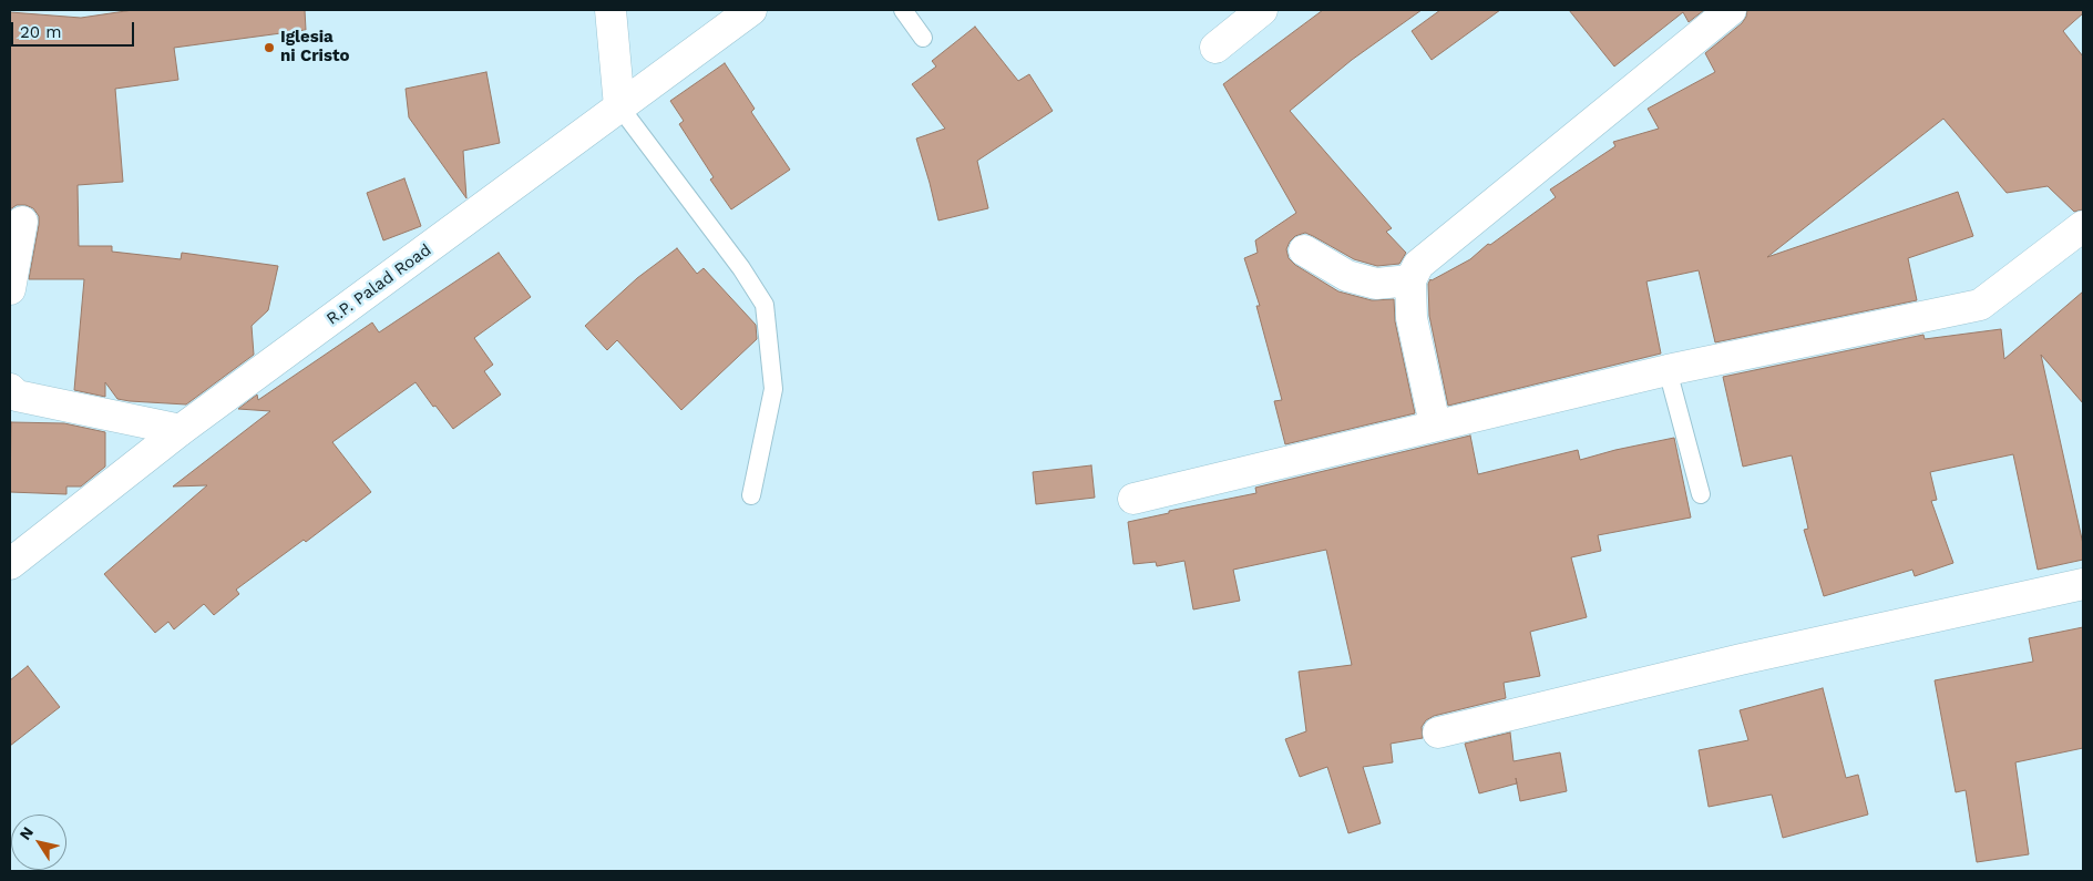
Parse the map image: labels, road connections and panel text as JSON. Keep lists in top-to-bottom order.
{
  "streets": {
    "street": ["R.P. Palad Road"]
  },
  "places": ["Iglesia ni Cristo"],
  "scale_bar": "20 m",
  "north": "top left"
}
